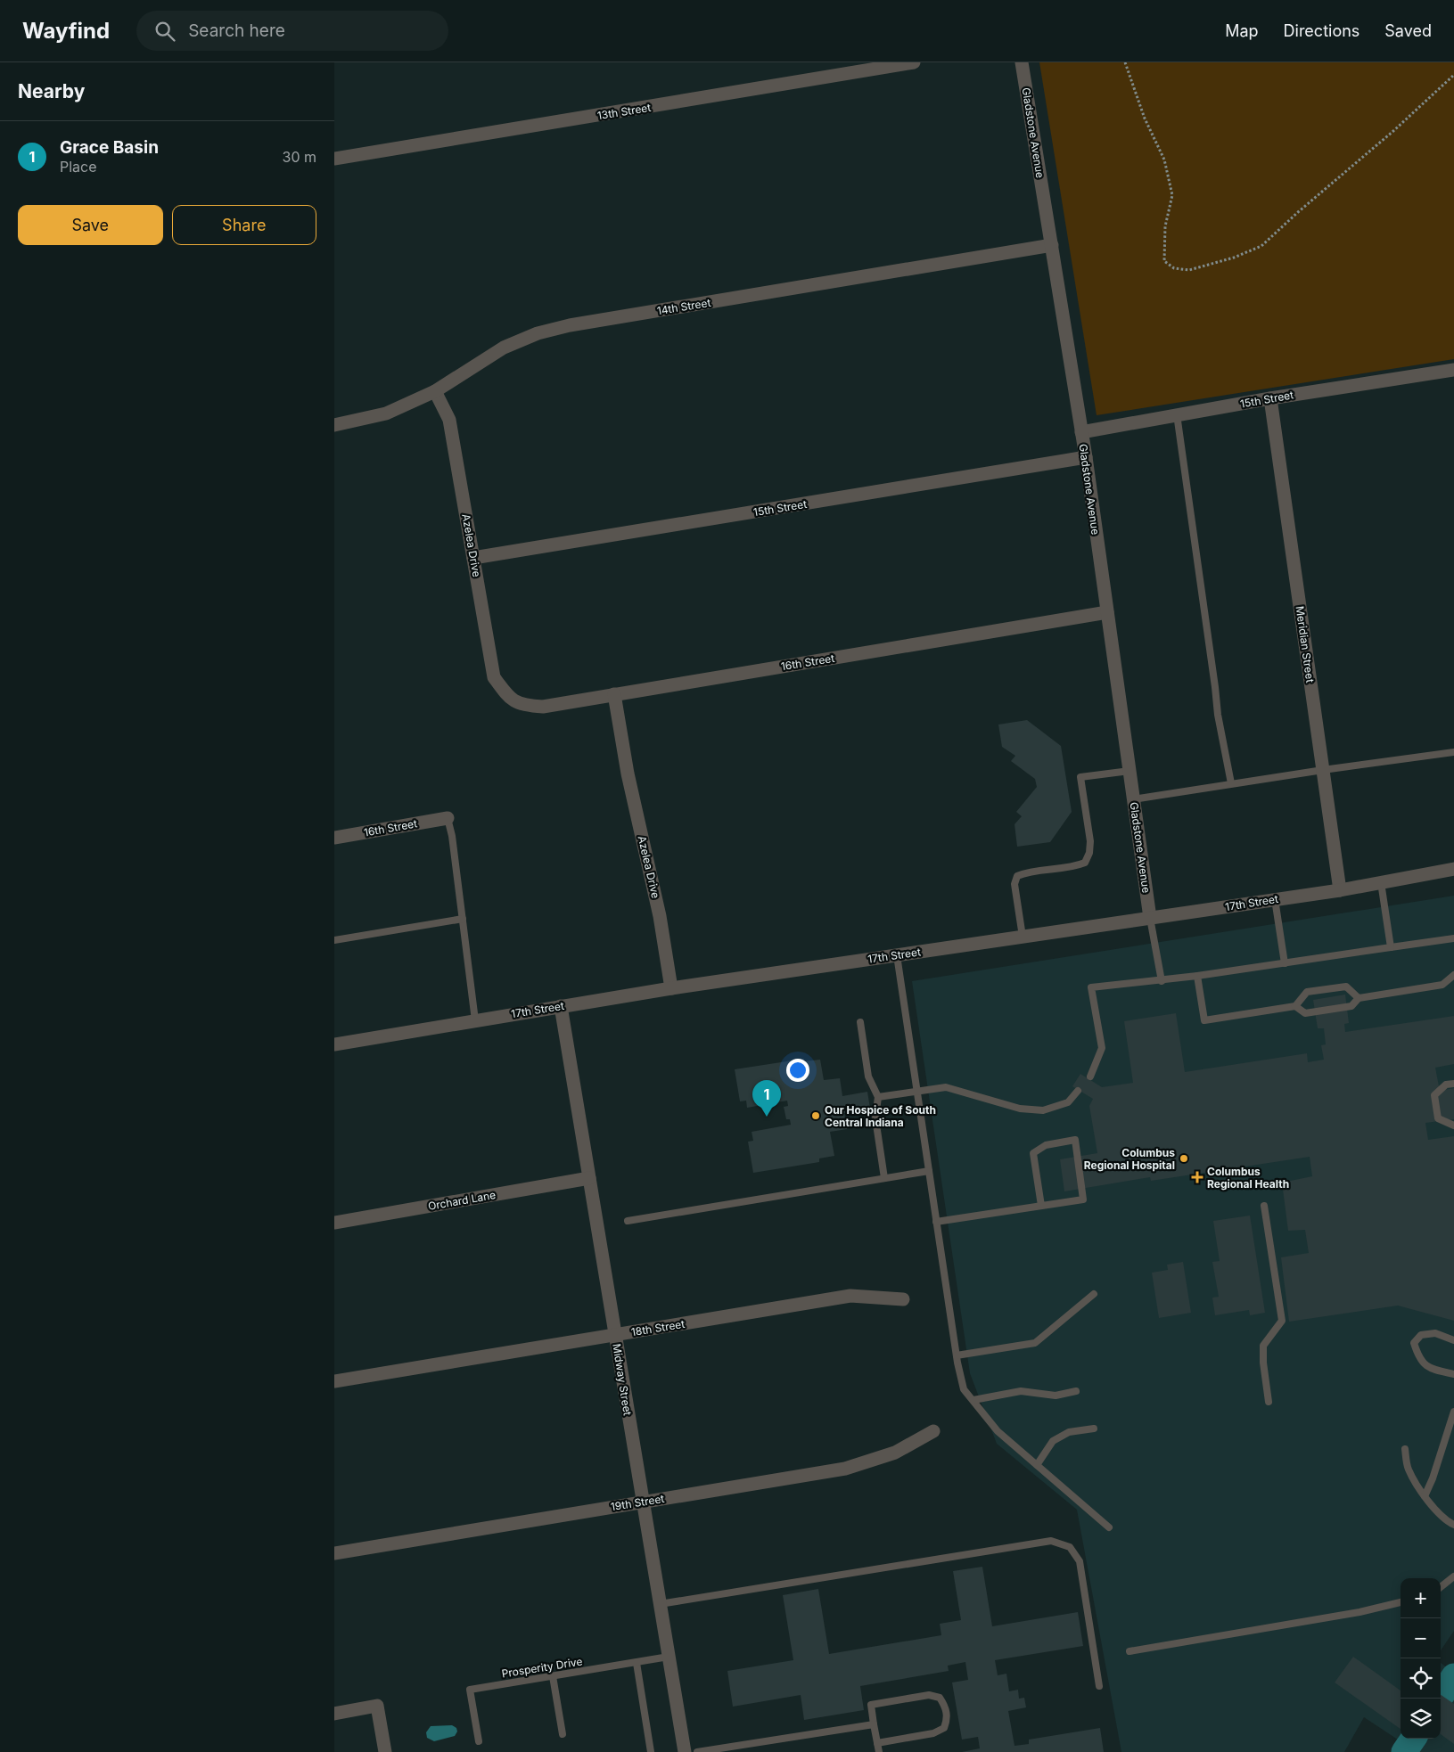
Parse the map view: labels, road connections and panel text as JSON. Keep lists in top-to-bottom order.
{
  "streets": {
    "street": [
      "13th Street",
      "Gladstone Avenue",
      "14th Street",
      "15th Street",
      "Azelea Drive",
      "Meridian Street",
      "16th Street",
      "17th Street",
      "Orchard Lane",
      "18th Street",
      "Midway Street",
      "19th Street"
    ],
    "lane": ["Prosperity Drive"]
  },
  "crossings": [
    ["Gladstone Avenue", "14th Street"],
    ["Gladstone Avenue", "15th Street"],
    ["Gladstone Avenue", "16th Street"],
    ["Gladstone Avenue", "17th Street"],
    ["14th Street", "Azelea Drive"],
    ["15th Street", "Azelea Drive"],
    ["15th Street", "Meridian Street"],
    ["Azelea Drive", "16th Street"],
    ["Azelea Drive", "17th Street"],
    ["Meridian Street", "17th Street"],
    ["17th Street", "Midway Street"],
    ["Orchard Lane", "Midway Street"],
    ["18th Street", "Midway Street"],
    ["Midway Street", "19th Street"],
    ["Midway Street", "Prosperity Drive"]
  ],
  "places": {
    "other": ["Our Hospice of South Central Indiana", "Columbus Regional Hospital"],
    "health": ["Columbus Regional Health"]
  },
  "page": {
    "header": "Wayfind",
    "search": "Search here",
    "nav": ["Map", "Directions", "Saved"],
    "heading": "Nearby",
    "list": [
      {
        "mark": "1",
        "name": "Grace Basin",
        "note": "Place",
        "value": "30 m"
      }
    ],
    "buttons": ["Save", "Share"],
    "pins": "1",
    "map_buttons": ["+", "−"]
  }
}
